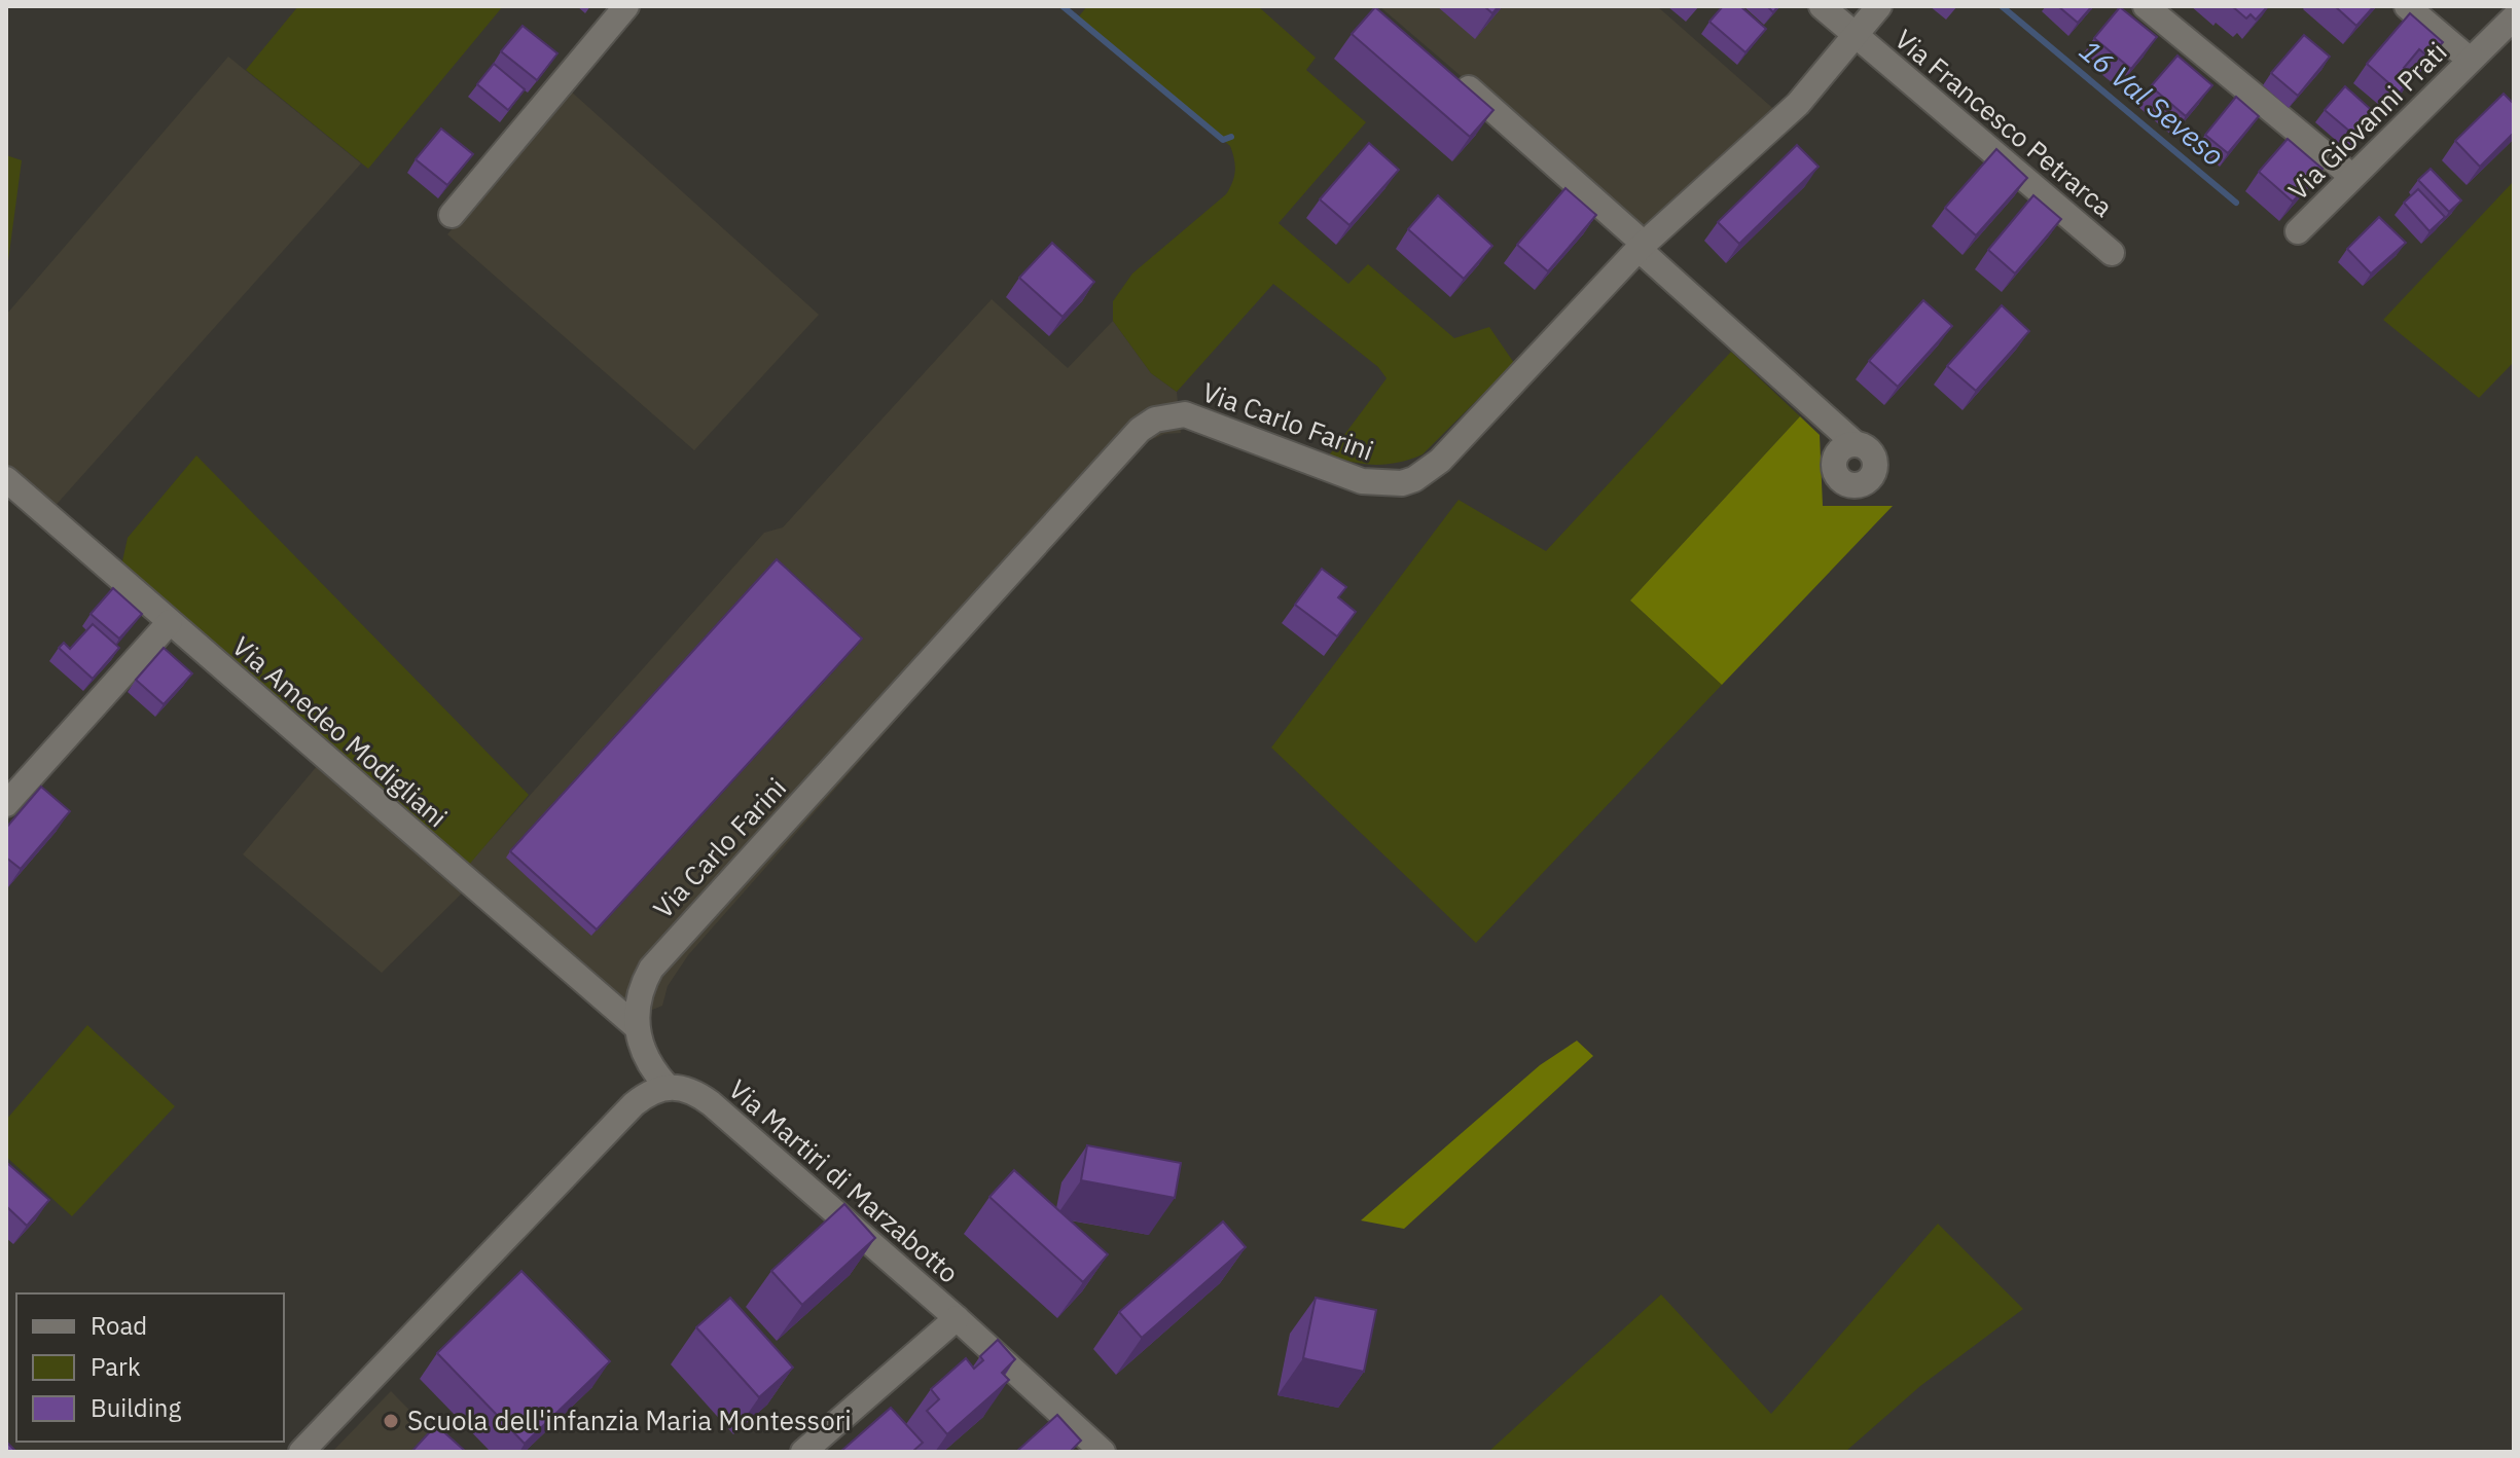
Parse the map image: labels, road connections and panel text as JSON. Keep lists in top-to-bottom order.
{
  "streets": {
    "street": [
      "Via Giovanni Prati",
      "Via Francesco Petrarca",
      "Via Carlo Farini",
      "Via Amedeo Modigliani",
      "Via Martiri di Marzabotto"
    ]
  },
  "crossings": [
    ["Via Francesco Petrarca", "Via Carlo Farini"],
    ["Via Carlo Farini", "Via Amedeo Modigliani"],
    ["Via Carlo Farini", "Via Martiri di Marzabotto"]
  ],
  "water": ["16 Val Seveso"],
  "places": ["Scuola dell'infanzia Maria Montessori"],
  "legend": ["Road", "Park", "Building"]
}
